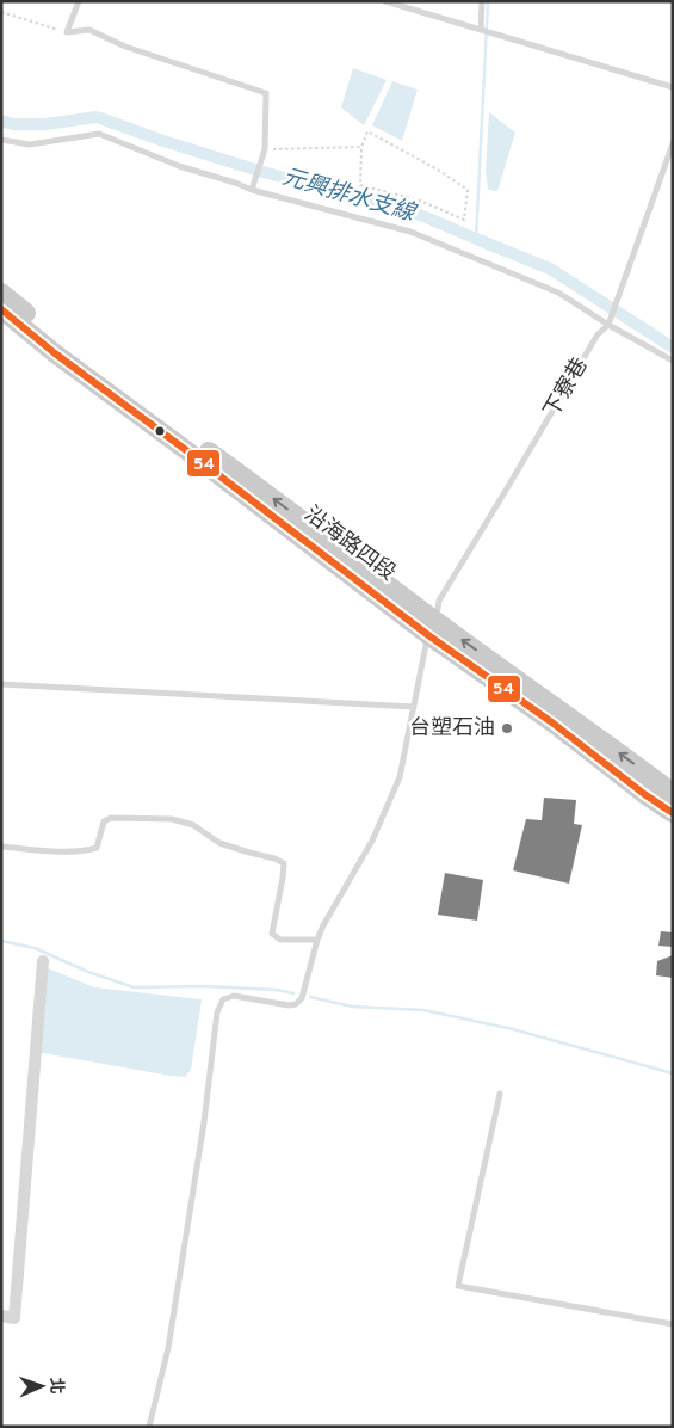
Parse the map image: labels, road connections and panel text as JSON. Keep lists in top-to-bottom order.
{
  "streets": {
    "main road": ["沿海路四段"],
    "lane": ["下寮巷"]
  },
  "crossings": [
    ["下寮巷", "沿海路四段"]
  ],
  "water": ["元興排水支線"],
  "places": ["台塑石油"],
  "lines": ["transit line 54"],
  "north": "right"
}
